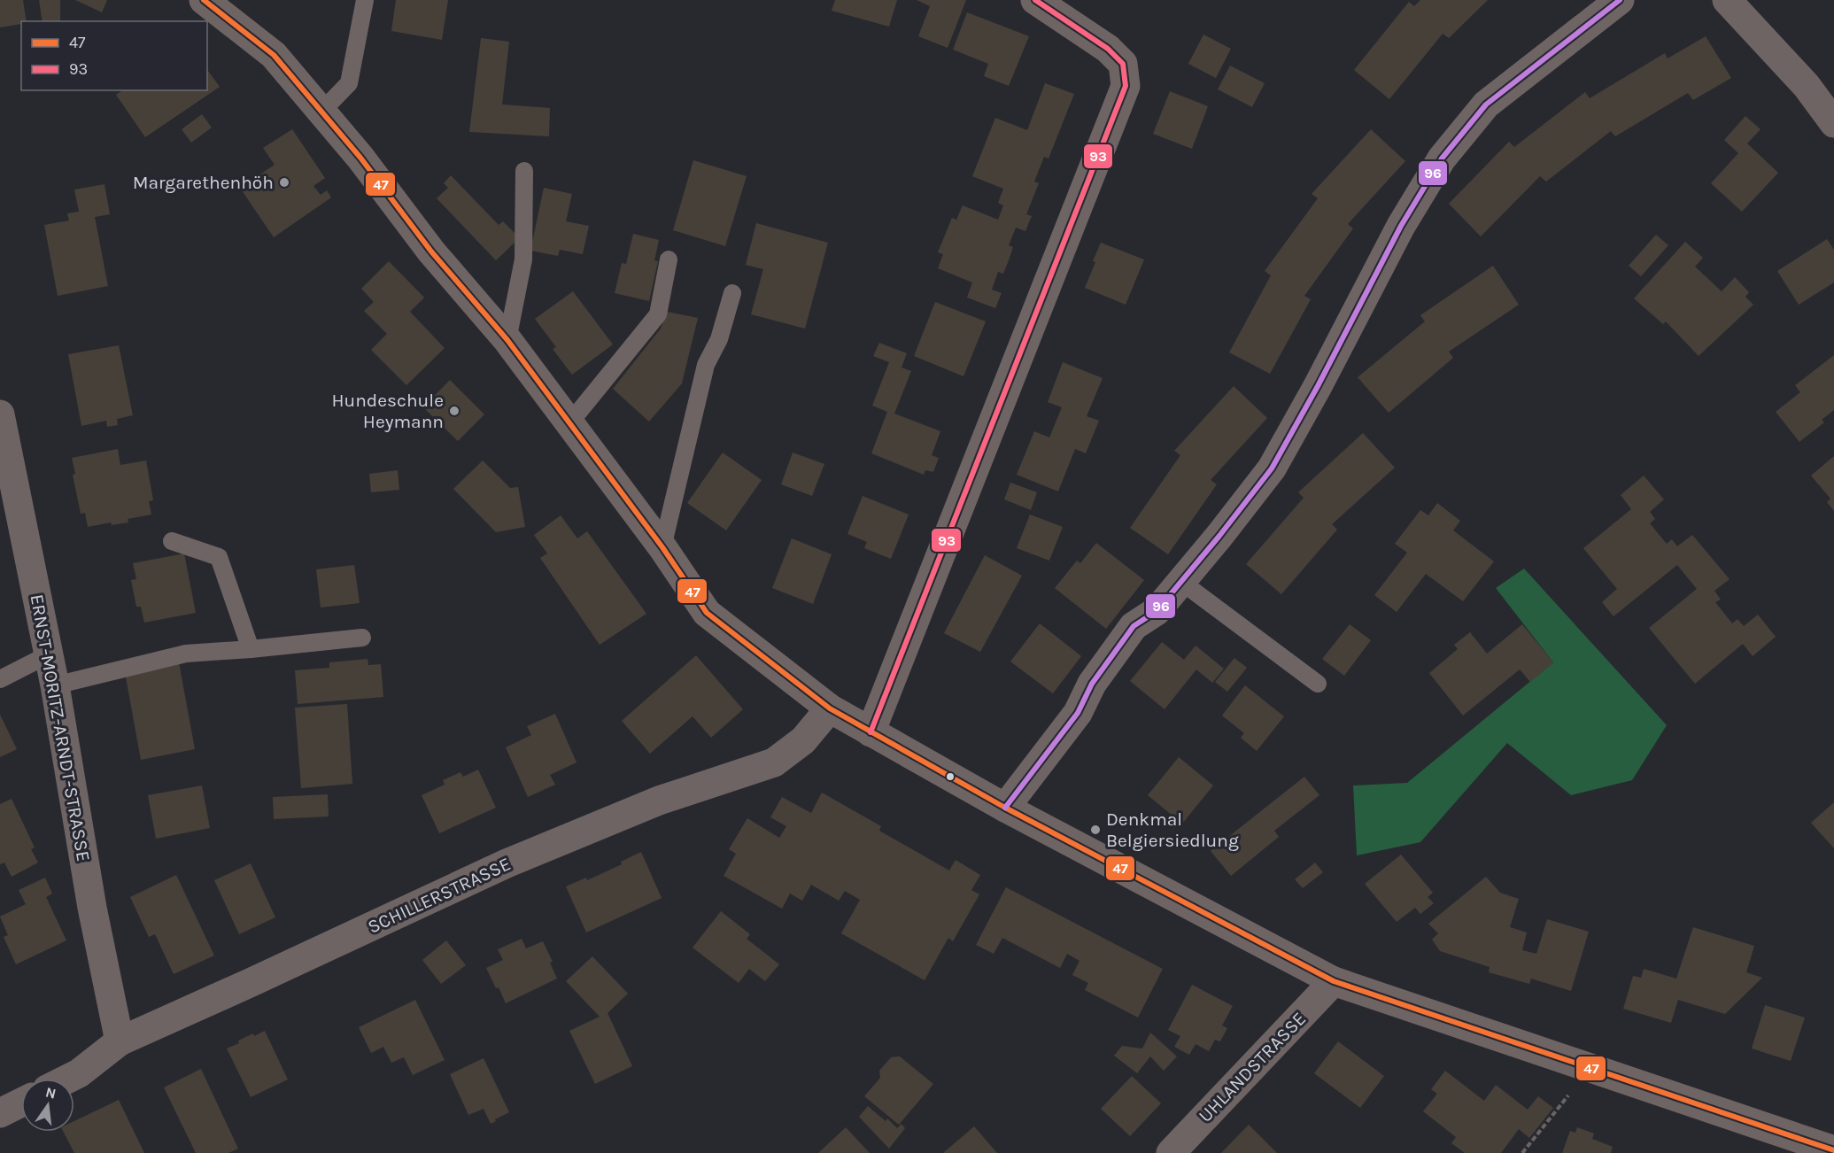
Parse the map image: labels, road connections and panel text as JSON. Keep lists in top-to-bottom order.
{
  "streets": {
    "street": ["ERNST-MORITZ-ARNDT-STRASSE", "SCHILLERSTRASSE", "UHLANDSTRASSE"]
  },
  "crossings": [
    ["ERNST-MORITZ-ARNDT-STRASSE", "SCHILLERSTRASSE"]
  ],
  "places": ["Margarethenhöh", "Hundeschule Heymann", "Denkmal Belgiersiedlung"],
  "lines": ["transit line 47", "transit line 93", "transit line 96"],
  "legend": ["47", "93"],
  "north": "top"
}
